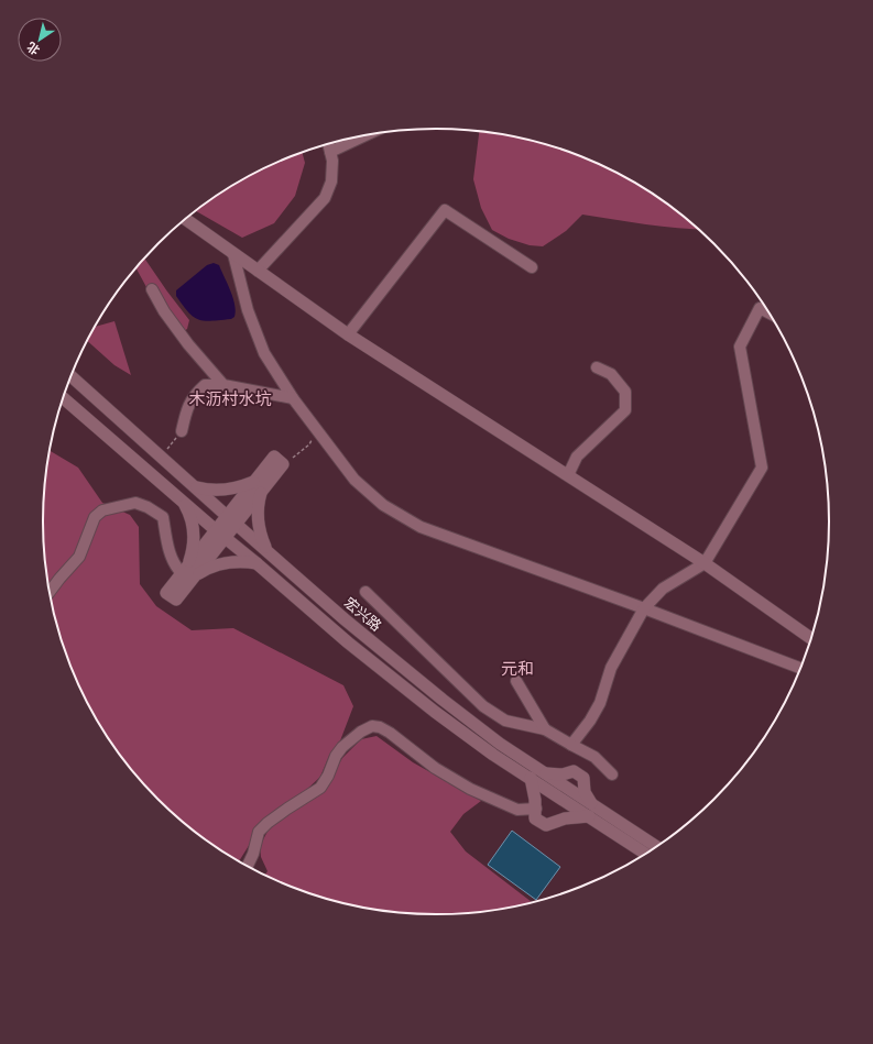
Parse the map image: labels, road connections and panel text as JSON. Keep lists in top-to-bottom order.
{
  "streets": {
    "street": ["宏兴路"]
  },
  "districts": ["木沥村水坑", "元和"],
  "north": "bottom left"
}
